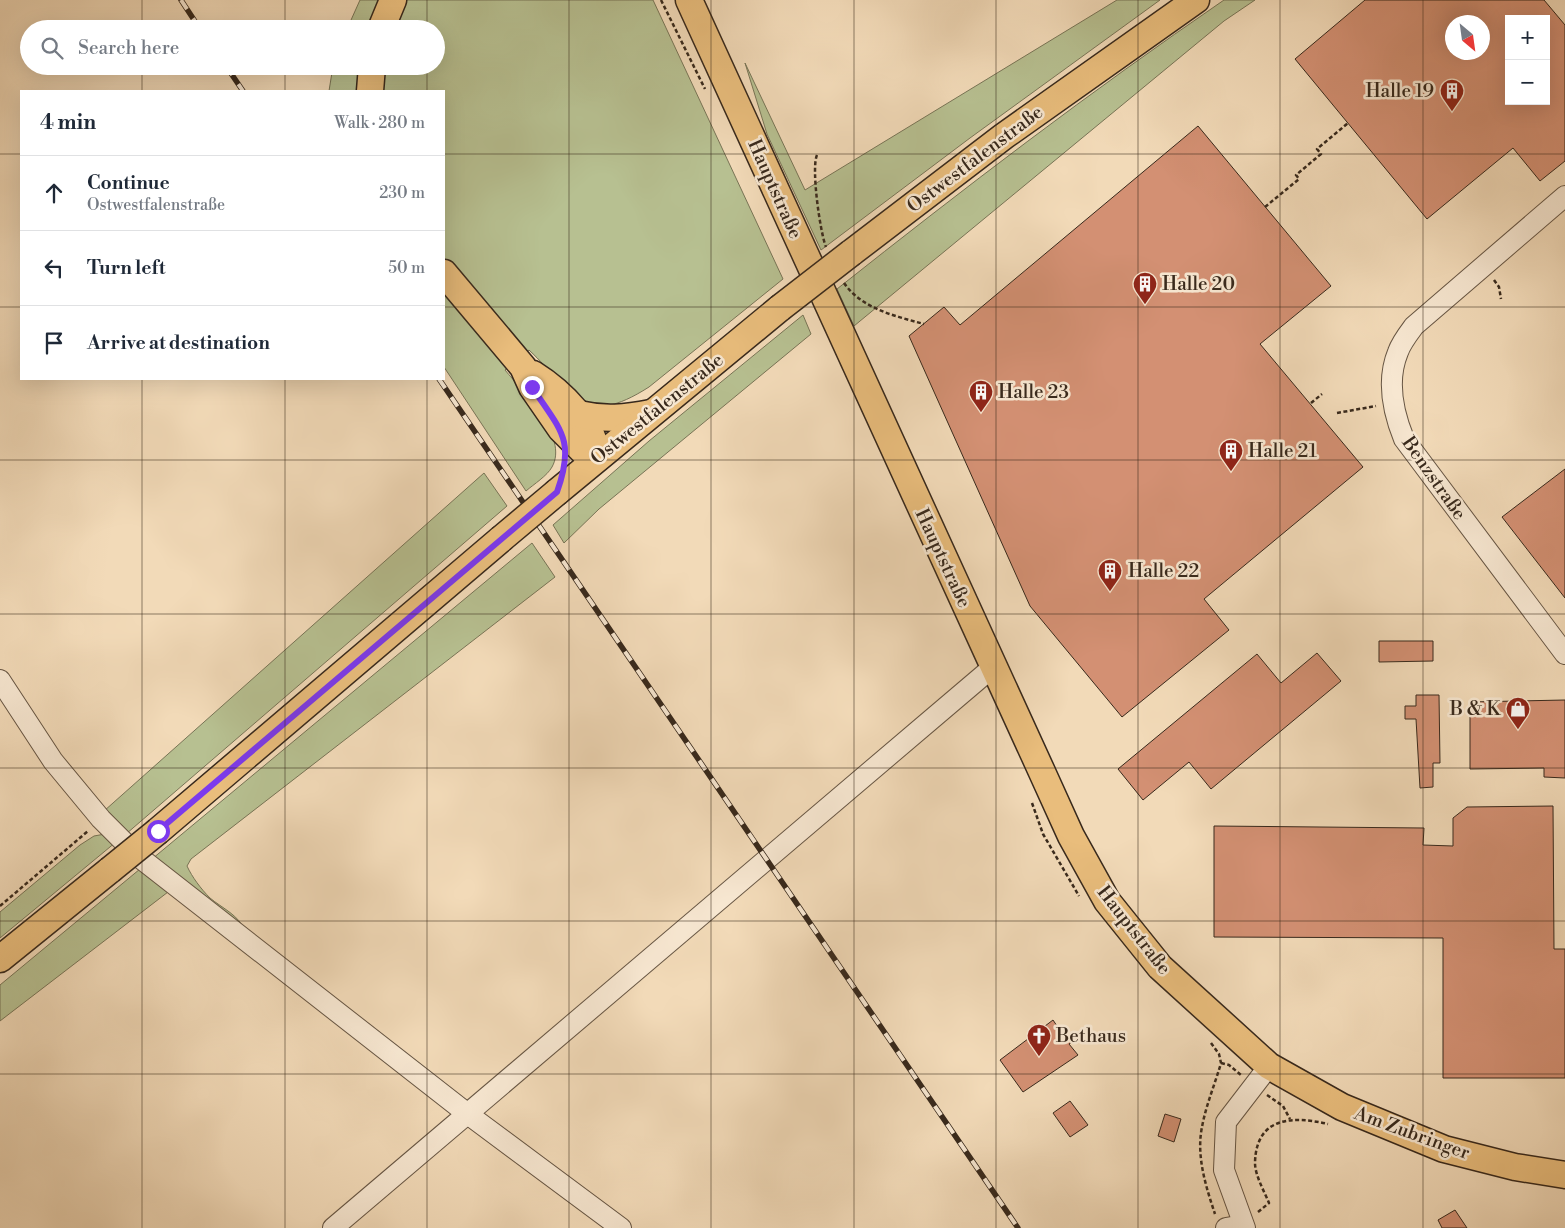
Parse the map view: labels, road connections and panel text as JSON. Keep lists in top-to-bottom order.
{
  "streets": {
    "main road": ["Ostwestfalenstraße", "Hauptstraße", "Am Zubringer"],
    "street": ["Benzstraße"]
  },
  "crossings": [
    ["Hauptstraße", "Am Zubringer"]
  ],
  "places": {
    "building": [
      "Halle 19",
      "Halle 20",
      "Halle 23",
      "Halle 21",
      "Halle 22"
    ],
    "shop": ["B & K"],
    "church": ["Bethaus"]
  },
  "north": "bottom right",
  "page": {
    "map_buttons": ["+", "−"],
    "search": "Search here",
    "heading": ["4 min", "Walk · 280 m"],
    "list": [
      ["Continue", "Ostwestfalenstraße", "230 m"],
      ["Turn left", "50 m"],
      "Arrive at destination"
    ]
  }
}
